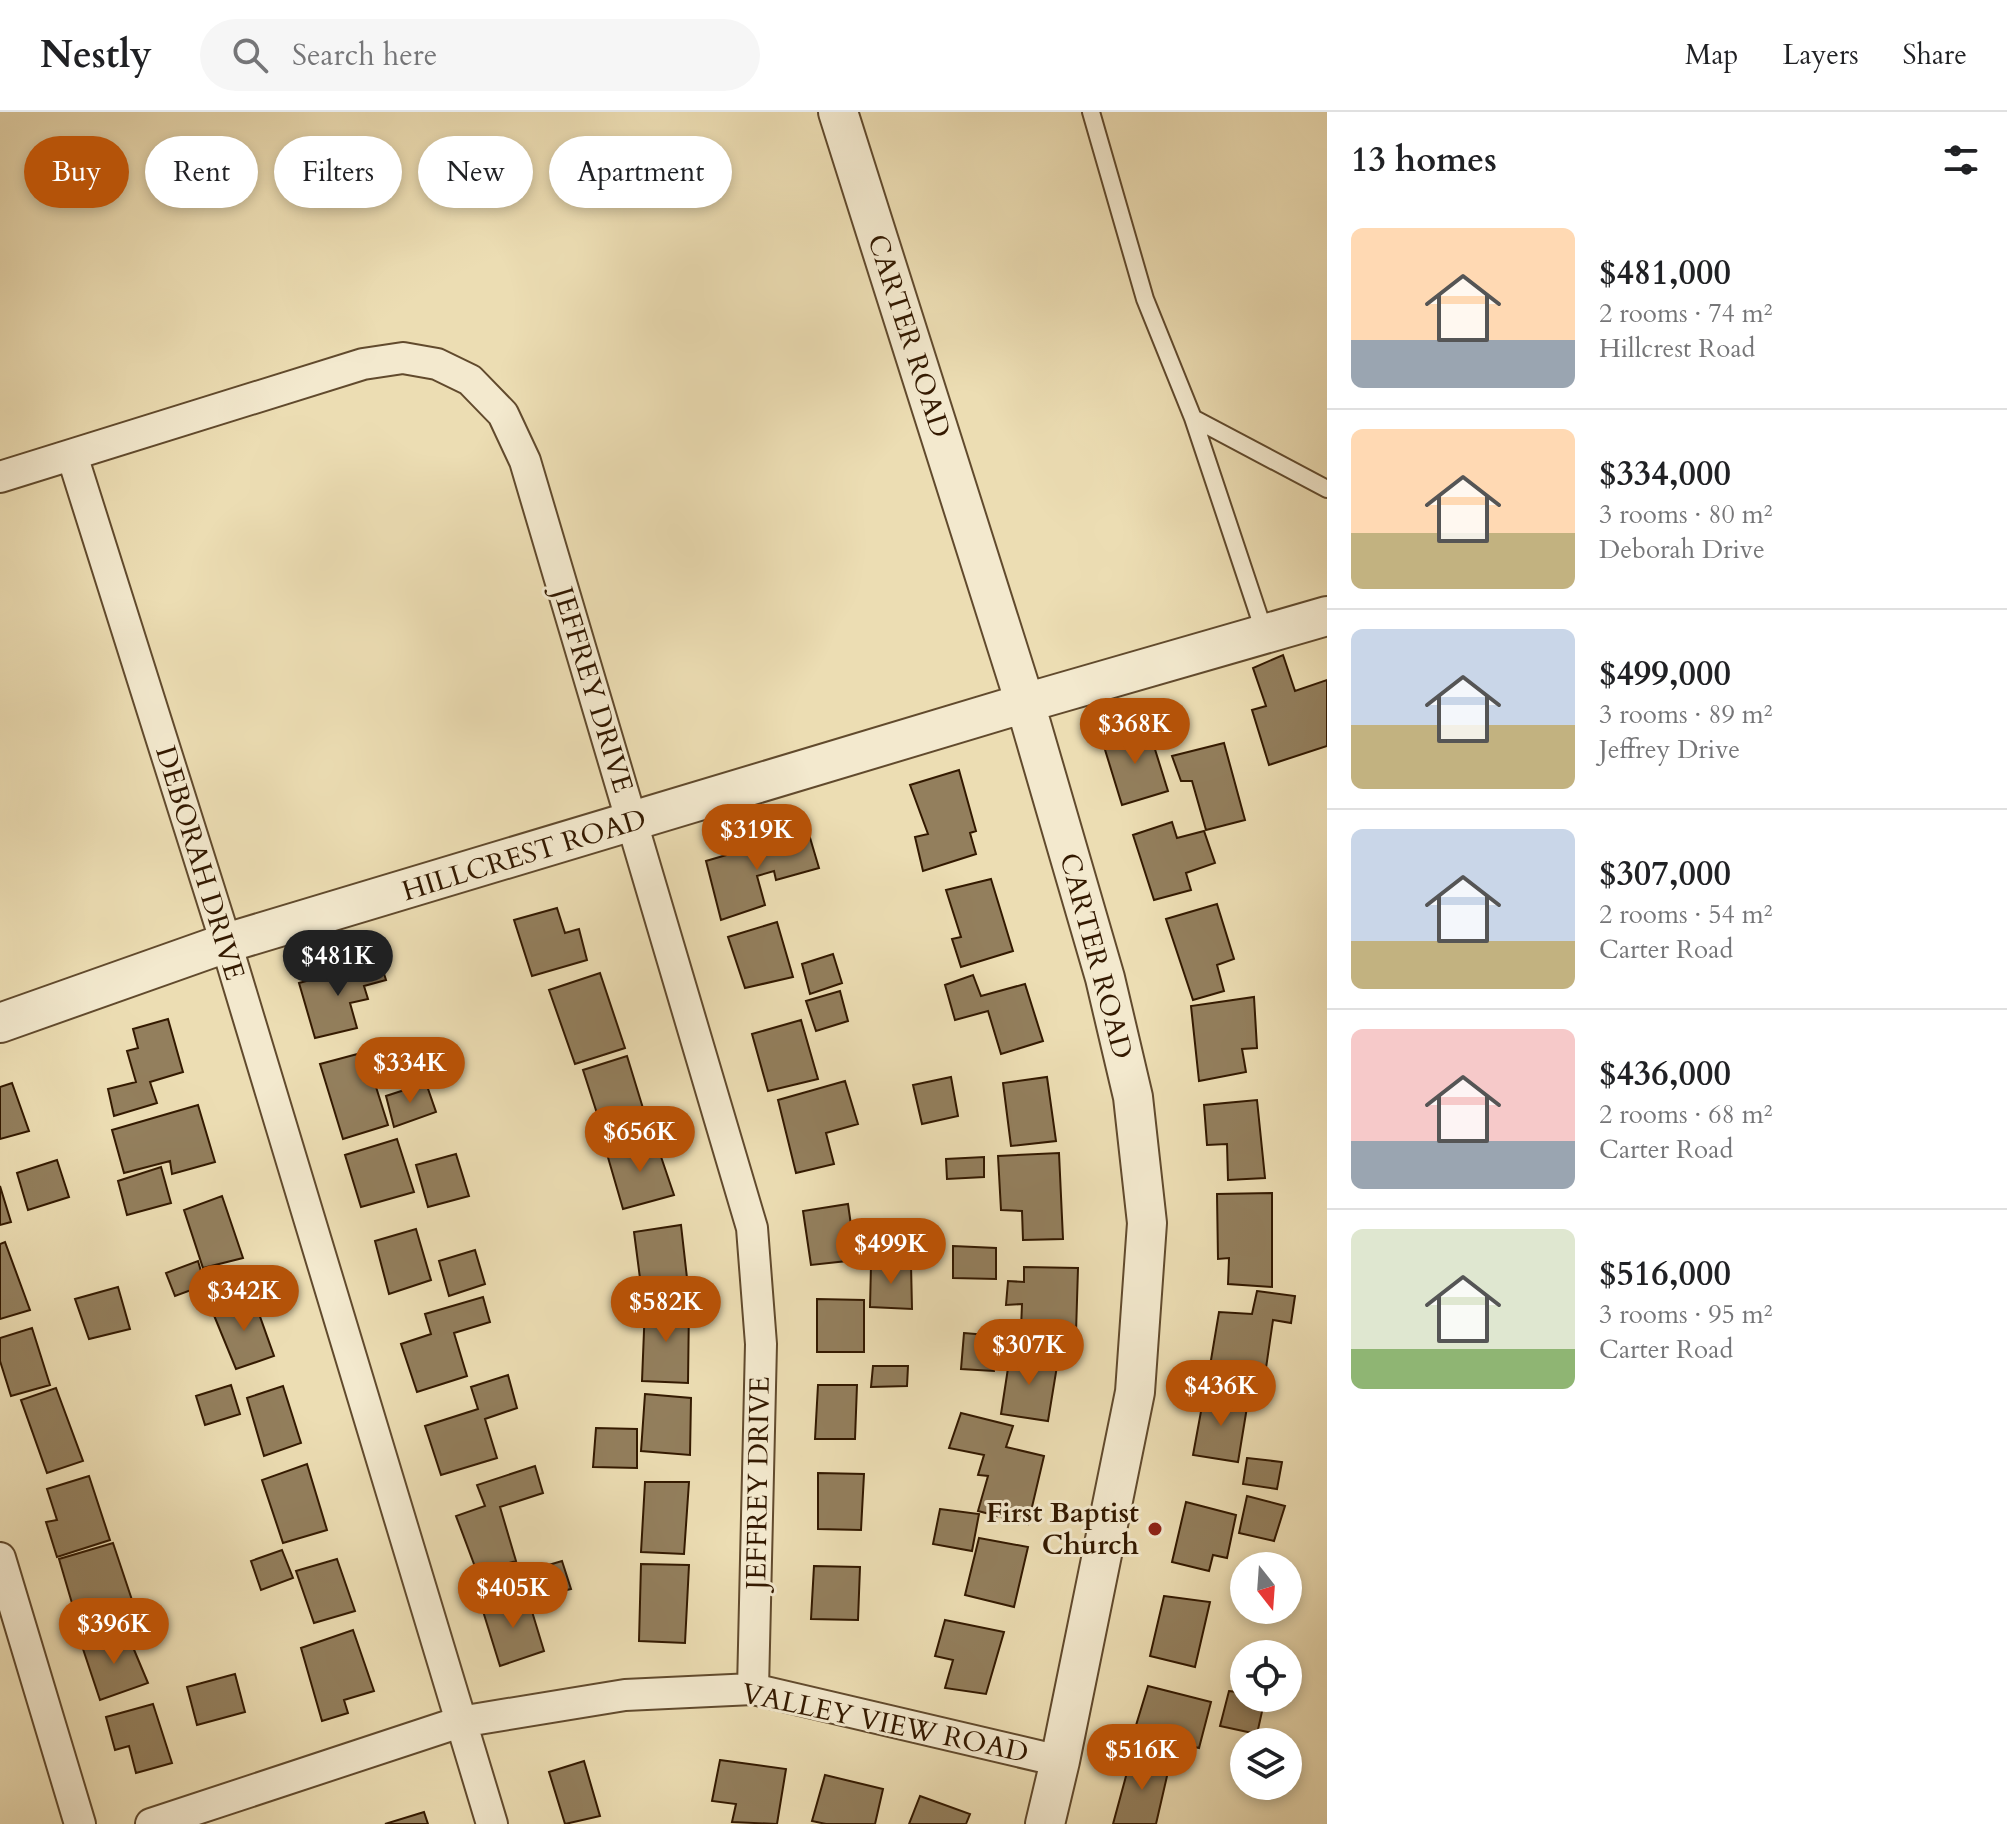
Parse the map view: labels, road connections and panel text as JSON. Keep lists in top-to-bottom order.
{
  "streets": {
    "street": [
      "CARTER ROAD",
      "JEFFREY DRIVE",
      "HILLCREST ROAD",
      "DEBORAH DRIVE",
      "VALLEY VIEW ROAD"
    ]
  },
  "crossings": [
    ["CARTER ROAD", "HILLCREST ROAD"],
    ["CARTER ROAD", "VALLEY VIEW ROAD"],
    ["JEFFREY DRIVE", "HILLCREST ROAD"],
    ["JEFFREY DRIVE", "DEBORAH DRIVE"],
    ["JEFFREY DRIVE", "VALLEY VIEW ROAD"],
    ["HILLCREST ROAD", "DEBORAH DRIVE"],
    ["DEBORAH DRIVE", "VALLEY VIEW ROAD"]
  ],
  "places": ["First Baptist Church"],
  "north": "bottom",
  "page": {
    "header": "Nestly",
    "search": "Search here",
    "nav": ["Map", "Layers", "Share"],
    "heading": "13 homes",
    "chip": [
      "Buy",
      "Rent",
      "Filters",
      "New",
      "Apartment"
    ],
    "list": [
      {
        "name": "$481,000",
        "note": "2 rooms · 74 m² · Hillcrest Road"
      },
      {
        "name": "$334,000",
        "note": "3 rooms · 80 m² · Deborah Drive"
      },
      {
        "name": "$499,000",
        "note": "3 rooms · 89 m² · Jeffrey Drive"
      },
      {
        "name": "$307,000",
        "note": "2 rooms · 54 m² · Carter Road"
      },
      {
        "name": "$436,000",
        "note": "2 rooms · 68 m² · Carter Road"
      },
      {
        "name": "$516,000",
        "note": "3 rooms · 95 m² · Carter Road"
      }
    ],
    "price": [
      "$368K",
      "$319K",
      "$481K",
      "$334K",
      "$656K",
      "$499K",
      "$342K",
      "$582K",
      "$307K",
      "$436K",
      "$405K",
      "$396K",
      "$516K"
    ]
  }
}
